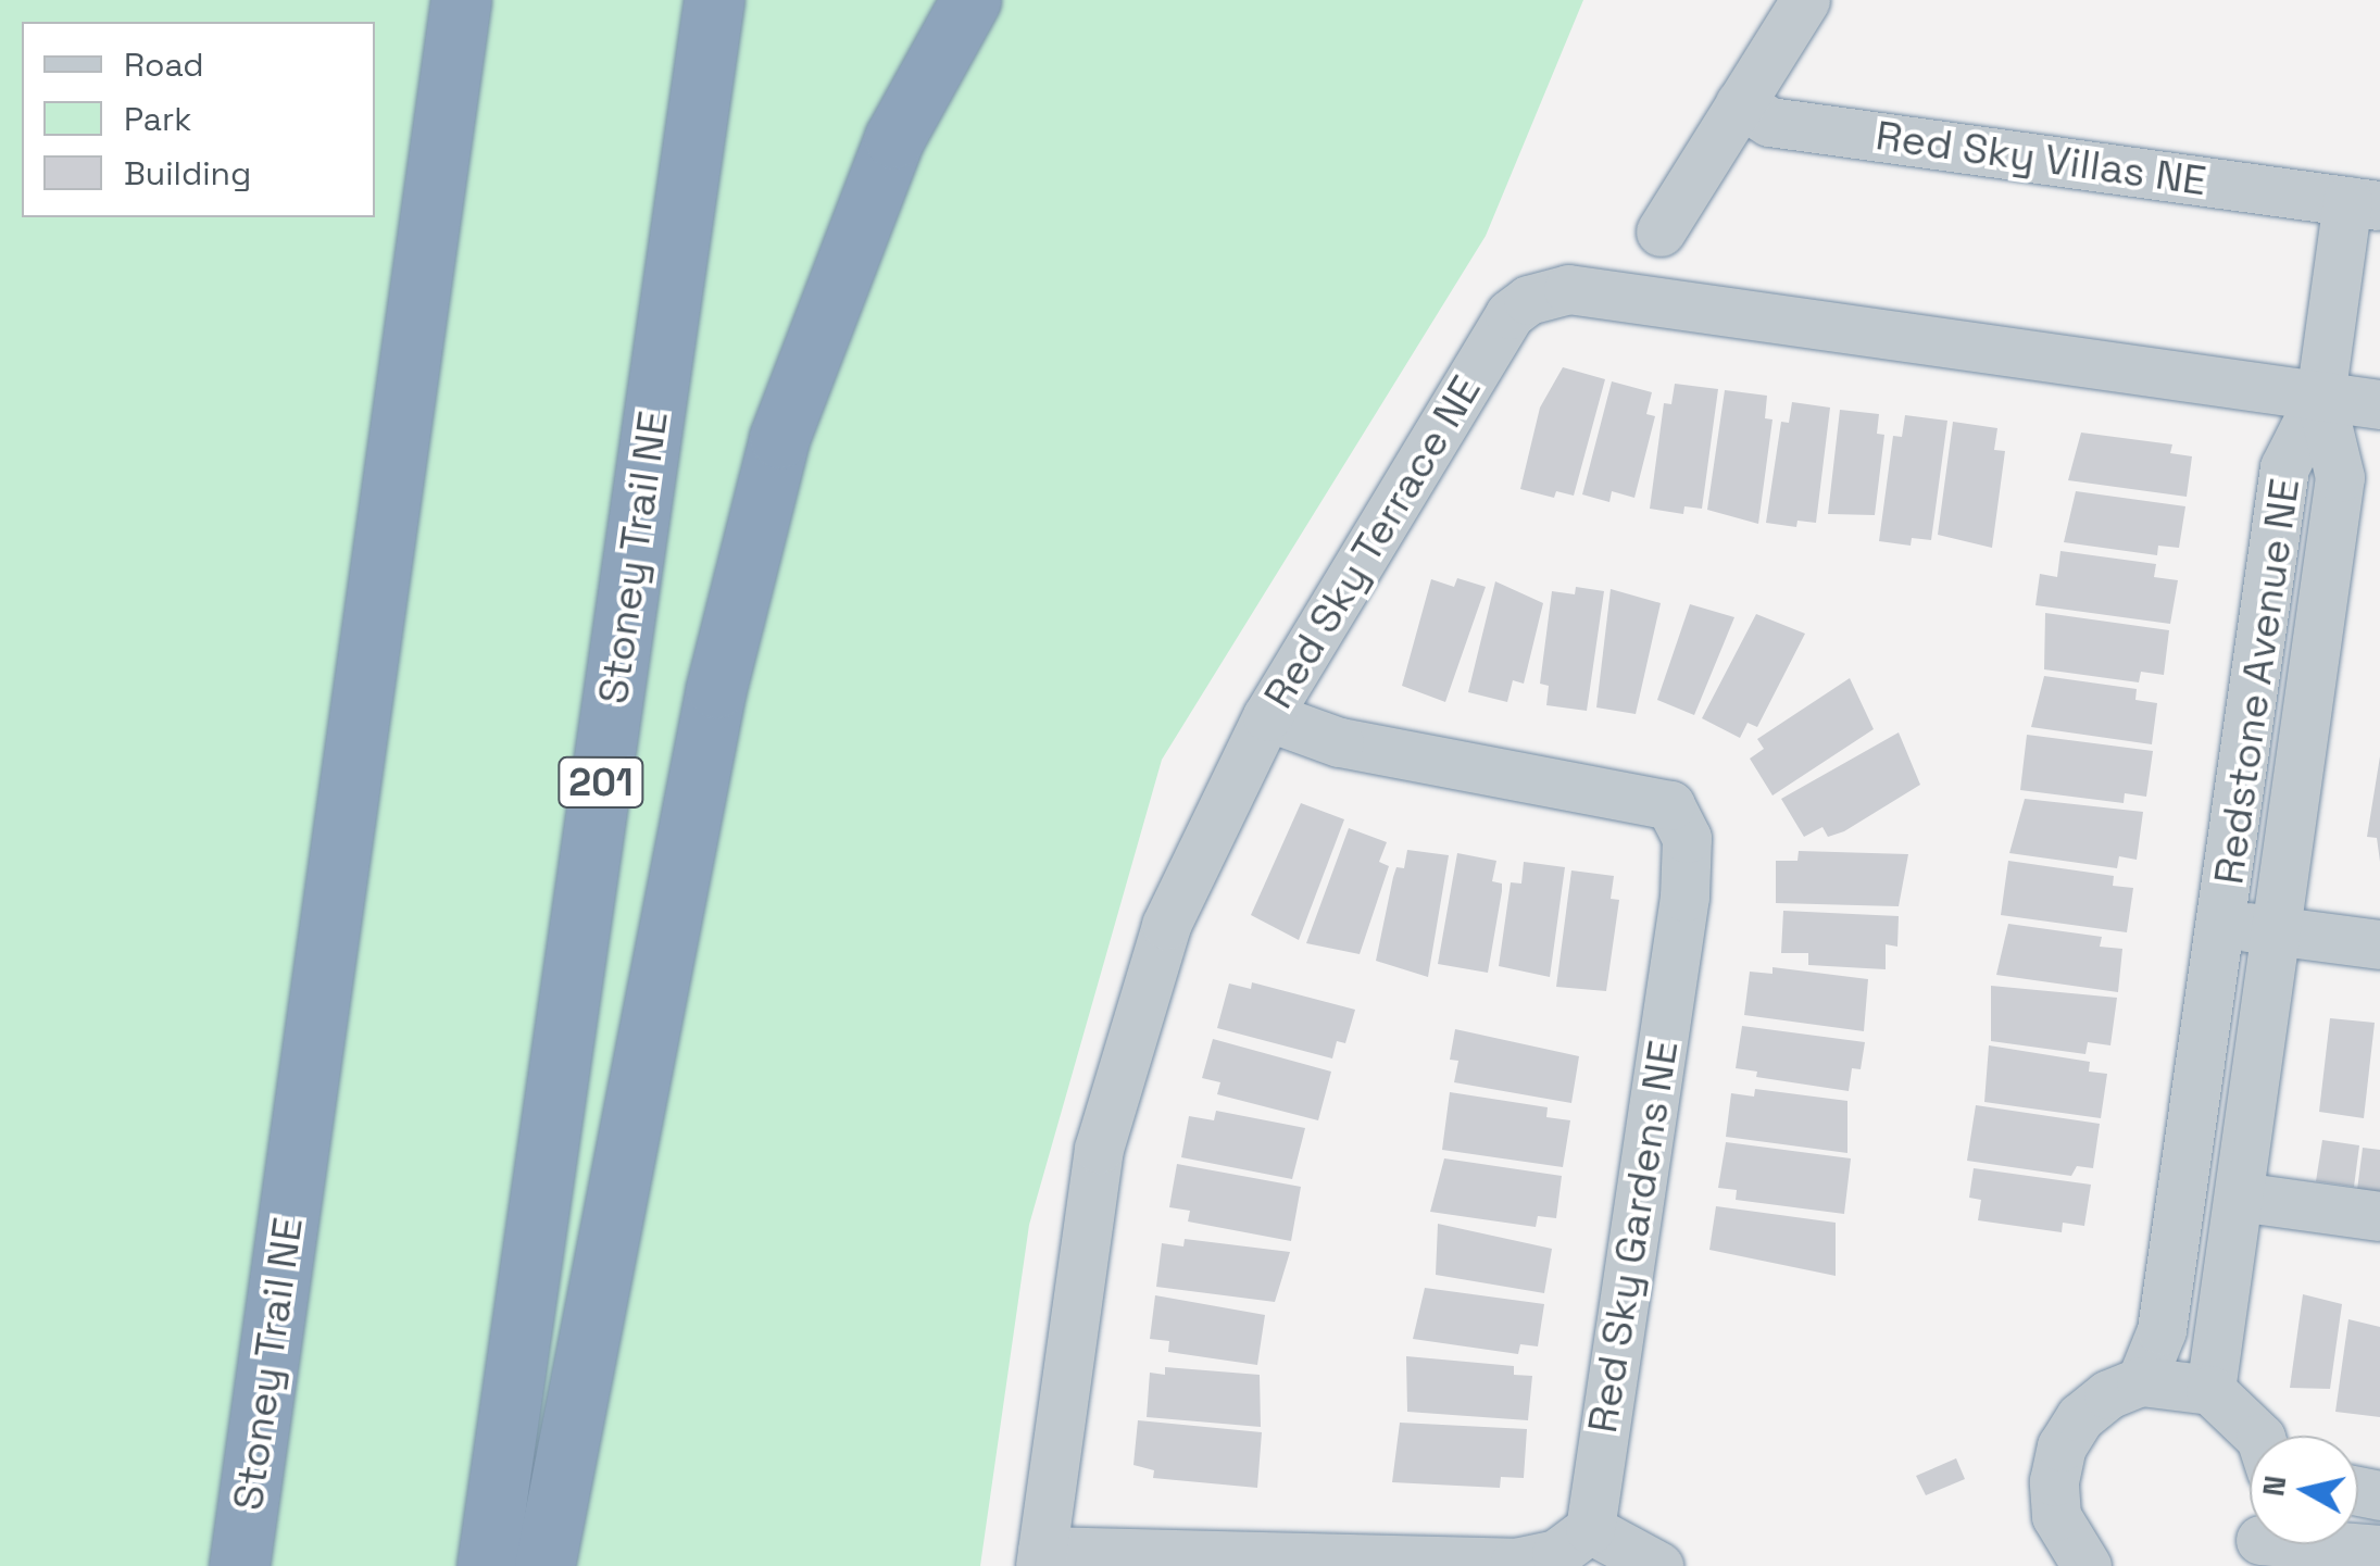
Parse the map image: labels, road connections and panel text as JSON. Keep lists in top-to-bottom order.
{
  "streets": {
    "highway": ["Stoney Trail NE", "201"],
    "street": [
      "Red Sky Villas NE",
      "Red Sky Terrace NE",
      "Redstone Avenue NE",
      "Red Sky Gardens NE"
    ]
  },
  "crossings": [
    ["Red Sky Villas NE", "Red Sky Terrace NE"],
    ["Red Sky Villas NE", "Redstone Avenue NE"],
    ["Red Sky Terrace NE", "Redstone Avenue NE"],
    ["Red Sky Terrace NE", "Red Sky Gardens NE"]
  ],
  "legend": ["Road", "Park", "Building"],
  "north": "left"
}
